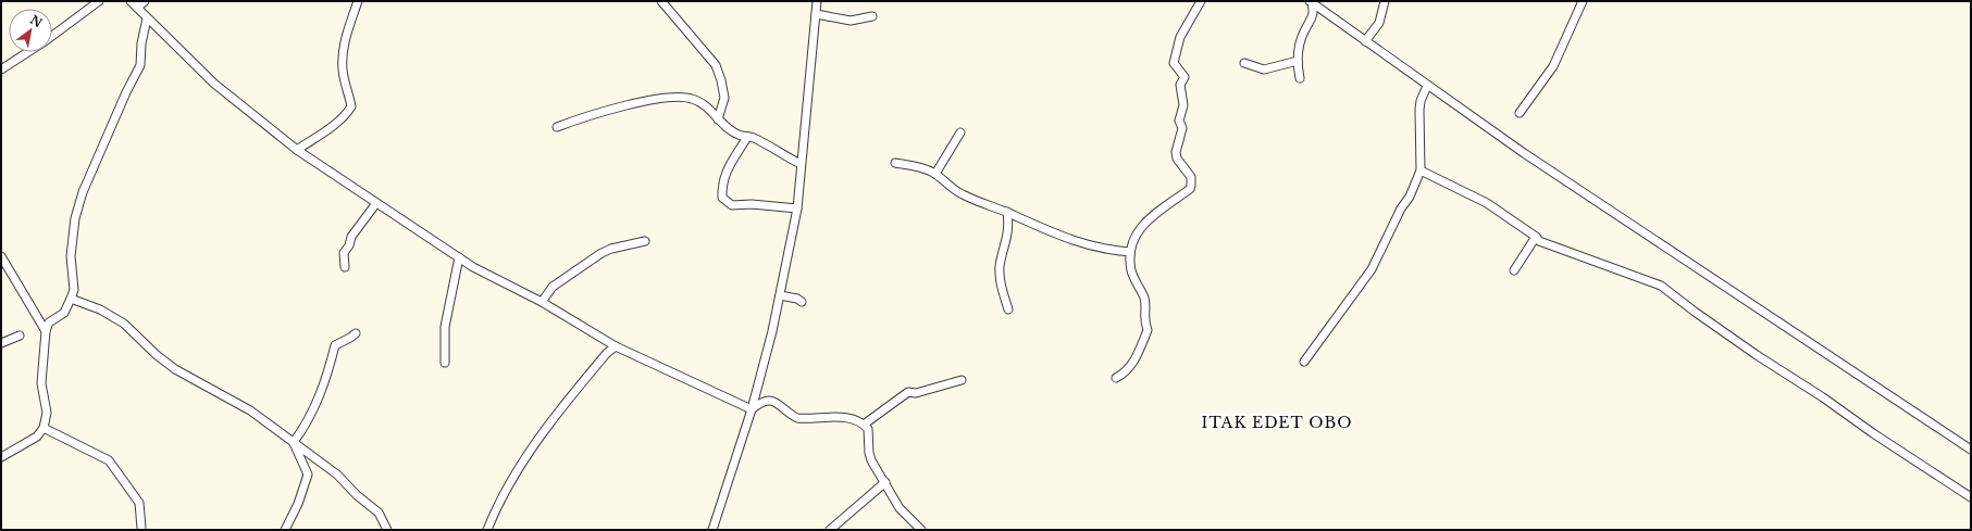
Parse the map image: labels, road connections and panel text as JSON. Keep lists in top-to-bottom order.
{
  "districts": ["ITAK EDET OBO"],
  "north": "top right"
}
